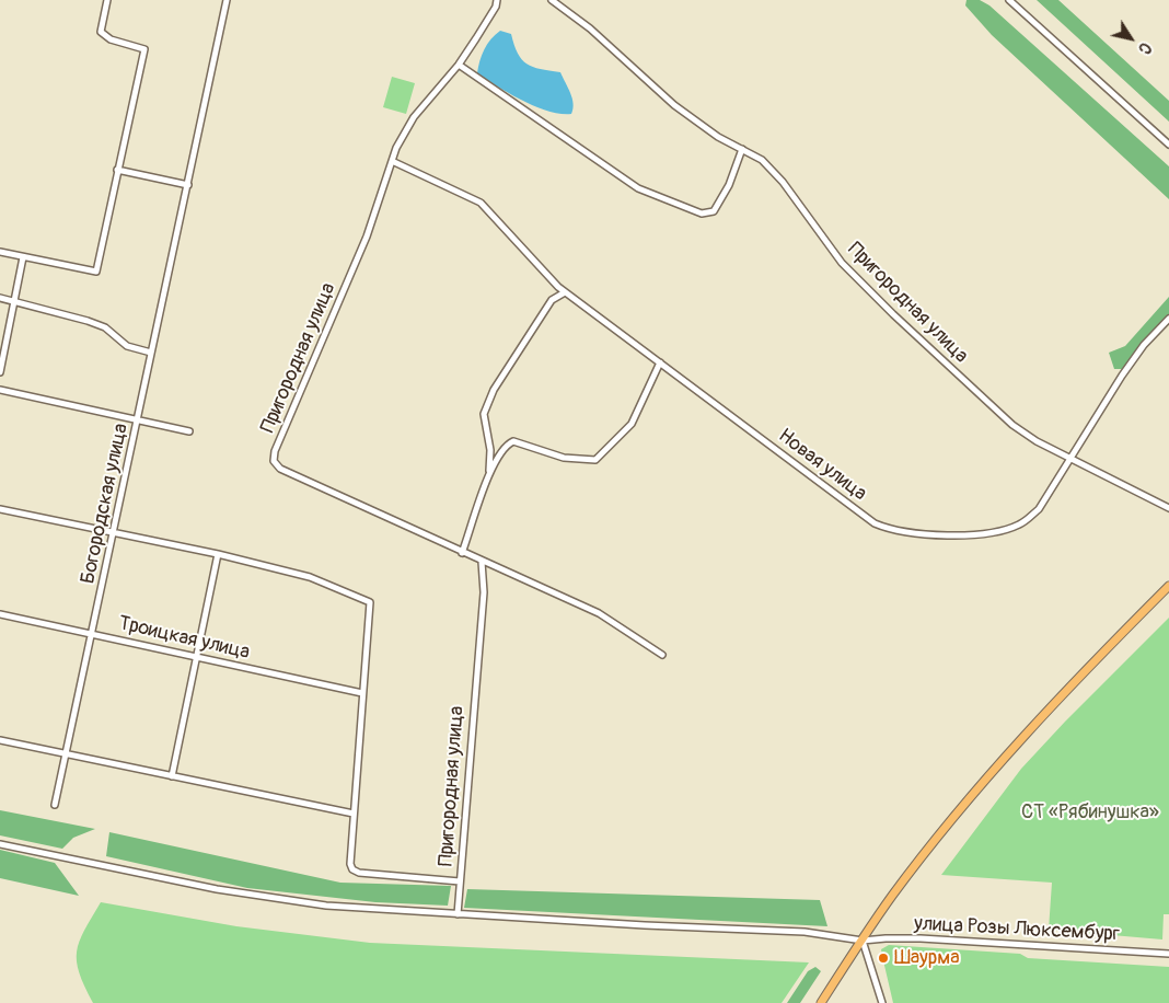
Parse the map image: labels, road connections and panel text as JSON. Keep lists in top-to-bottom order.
{
  "streets": {
    "street": [
      "Пригородная улица",
      "Новая улица",
      "Богородская улица",
      "Троицкая улица",
      "улица Розы Люксембург"
    ]
  },
  "crossings": [
    ["Пригородная улица", "Новая улица"],
    ["Пригородная улица", "улица Розы Люксембург"],
    ["Богородская улица", "Троицкая улица"]
  ],
  "parks": ["СТ «Рябинушка»"],
  "places": ["Шаурма"],
  "north": "bottom right"
}
